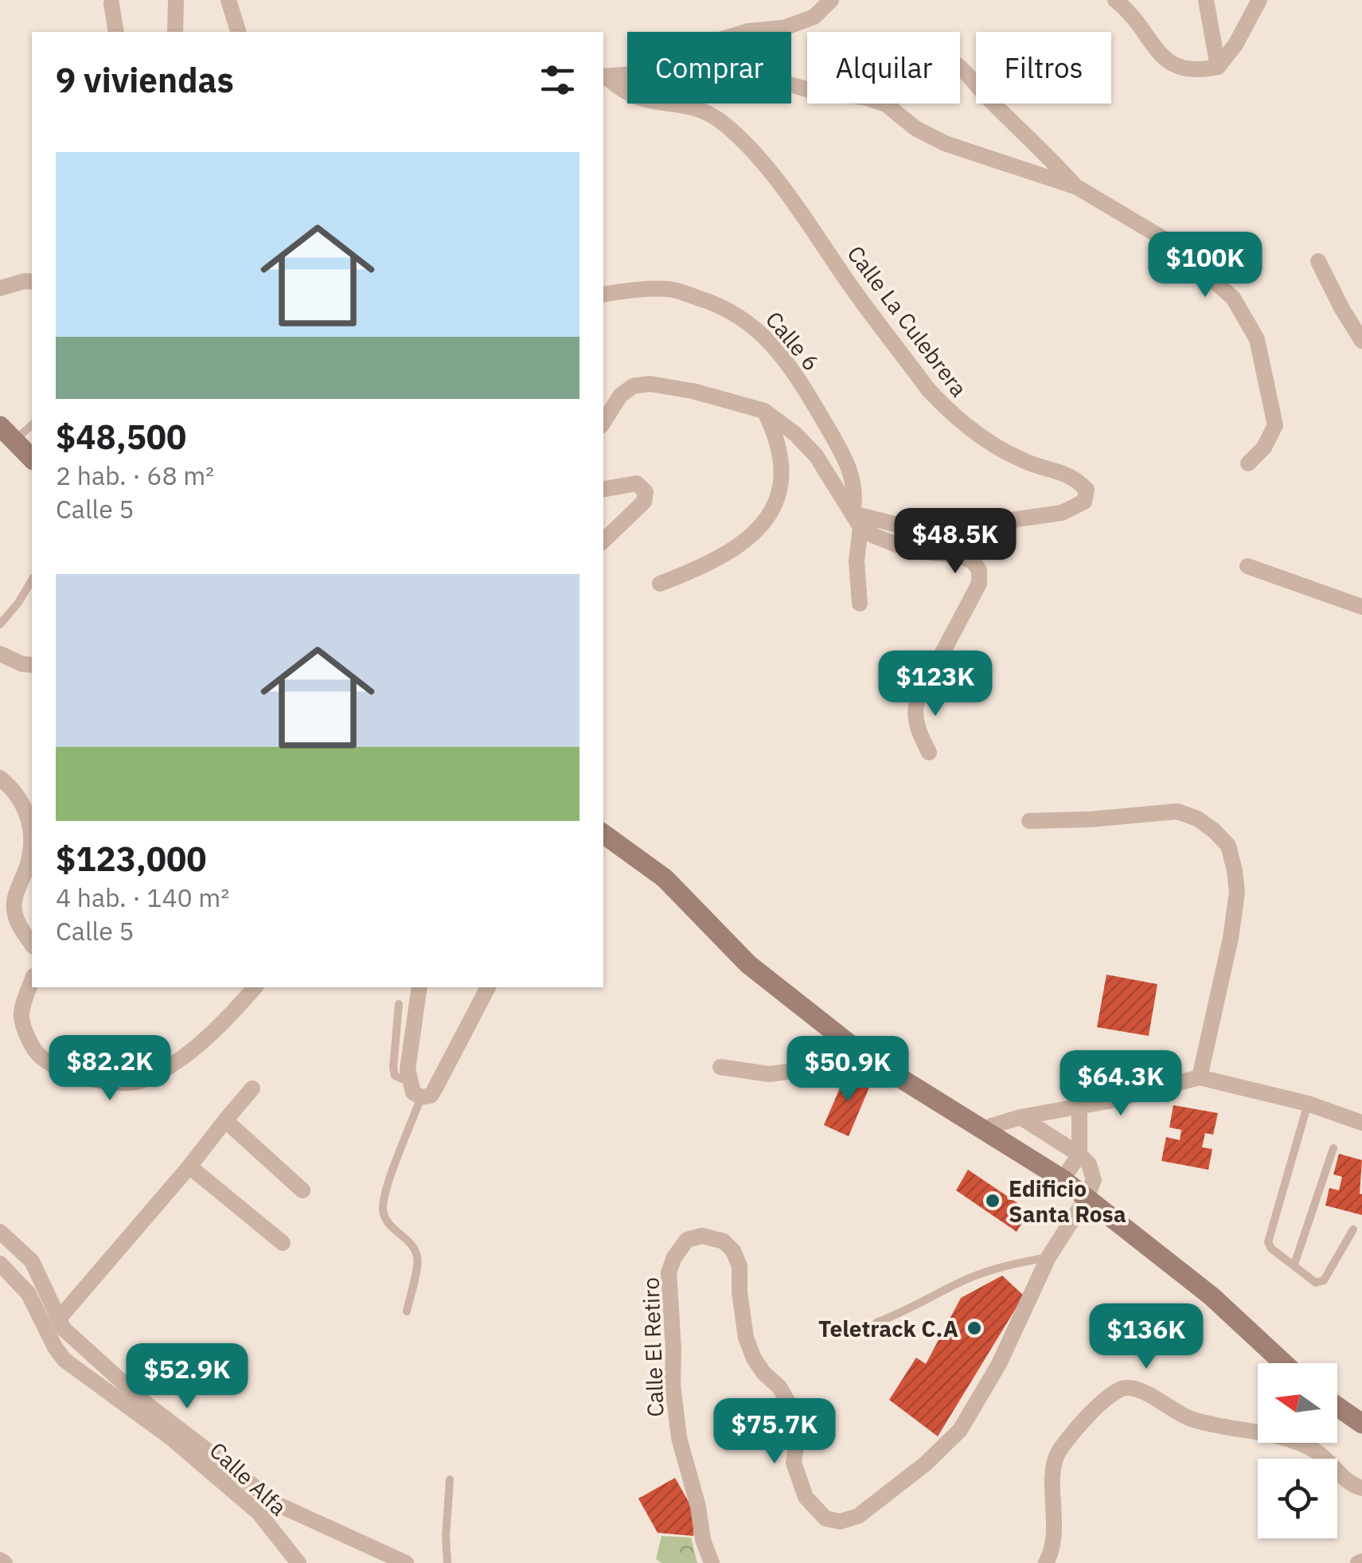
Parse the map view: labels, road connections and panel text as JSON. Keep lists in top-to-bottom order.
{
  "streets": {
    "street": [
      "Calle La Culebrera",
      "Calle 6",
      "Calle El Retiro",
      "Calle Alfa"
    ]
  },
  "crossings": [
    ["Calle La Culebrera", "Calle 6"]
  ],
  "places": ["Edificio Santa Rosa", "Teletrack C.A"],
  "north": "left",
  "page": {
    "chip": ["Comprar", "Alquilar", "Filtros"],
    "heading": "9 viviendas",
    "list": [
      {
        "name": "$48,500",
        "note": "2 hab. · 68 m² · Calle 5"
      },
      {
        "name": "$123,000",
        "note": "4 hab. · 140 m² · Calle 5"
      }
    ],
    "price": [
      "$100K",
      "$48.5K",
      "$123K",
      "$82.2K",
      "$50.9K",
      "$64.3K",
      "$136K",
      "$52.9K",
      "$75.7K"
    ]
  }
}
